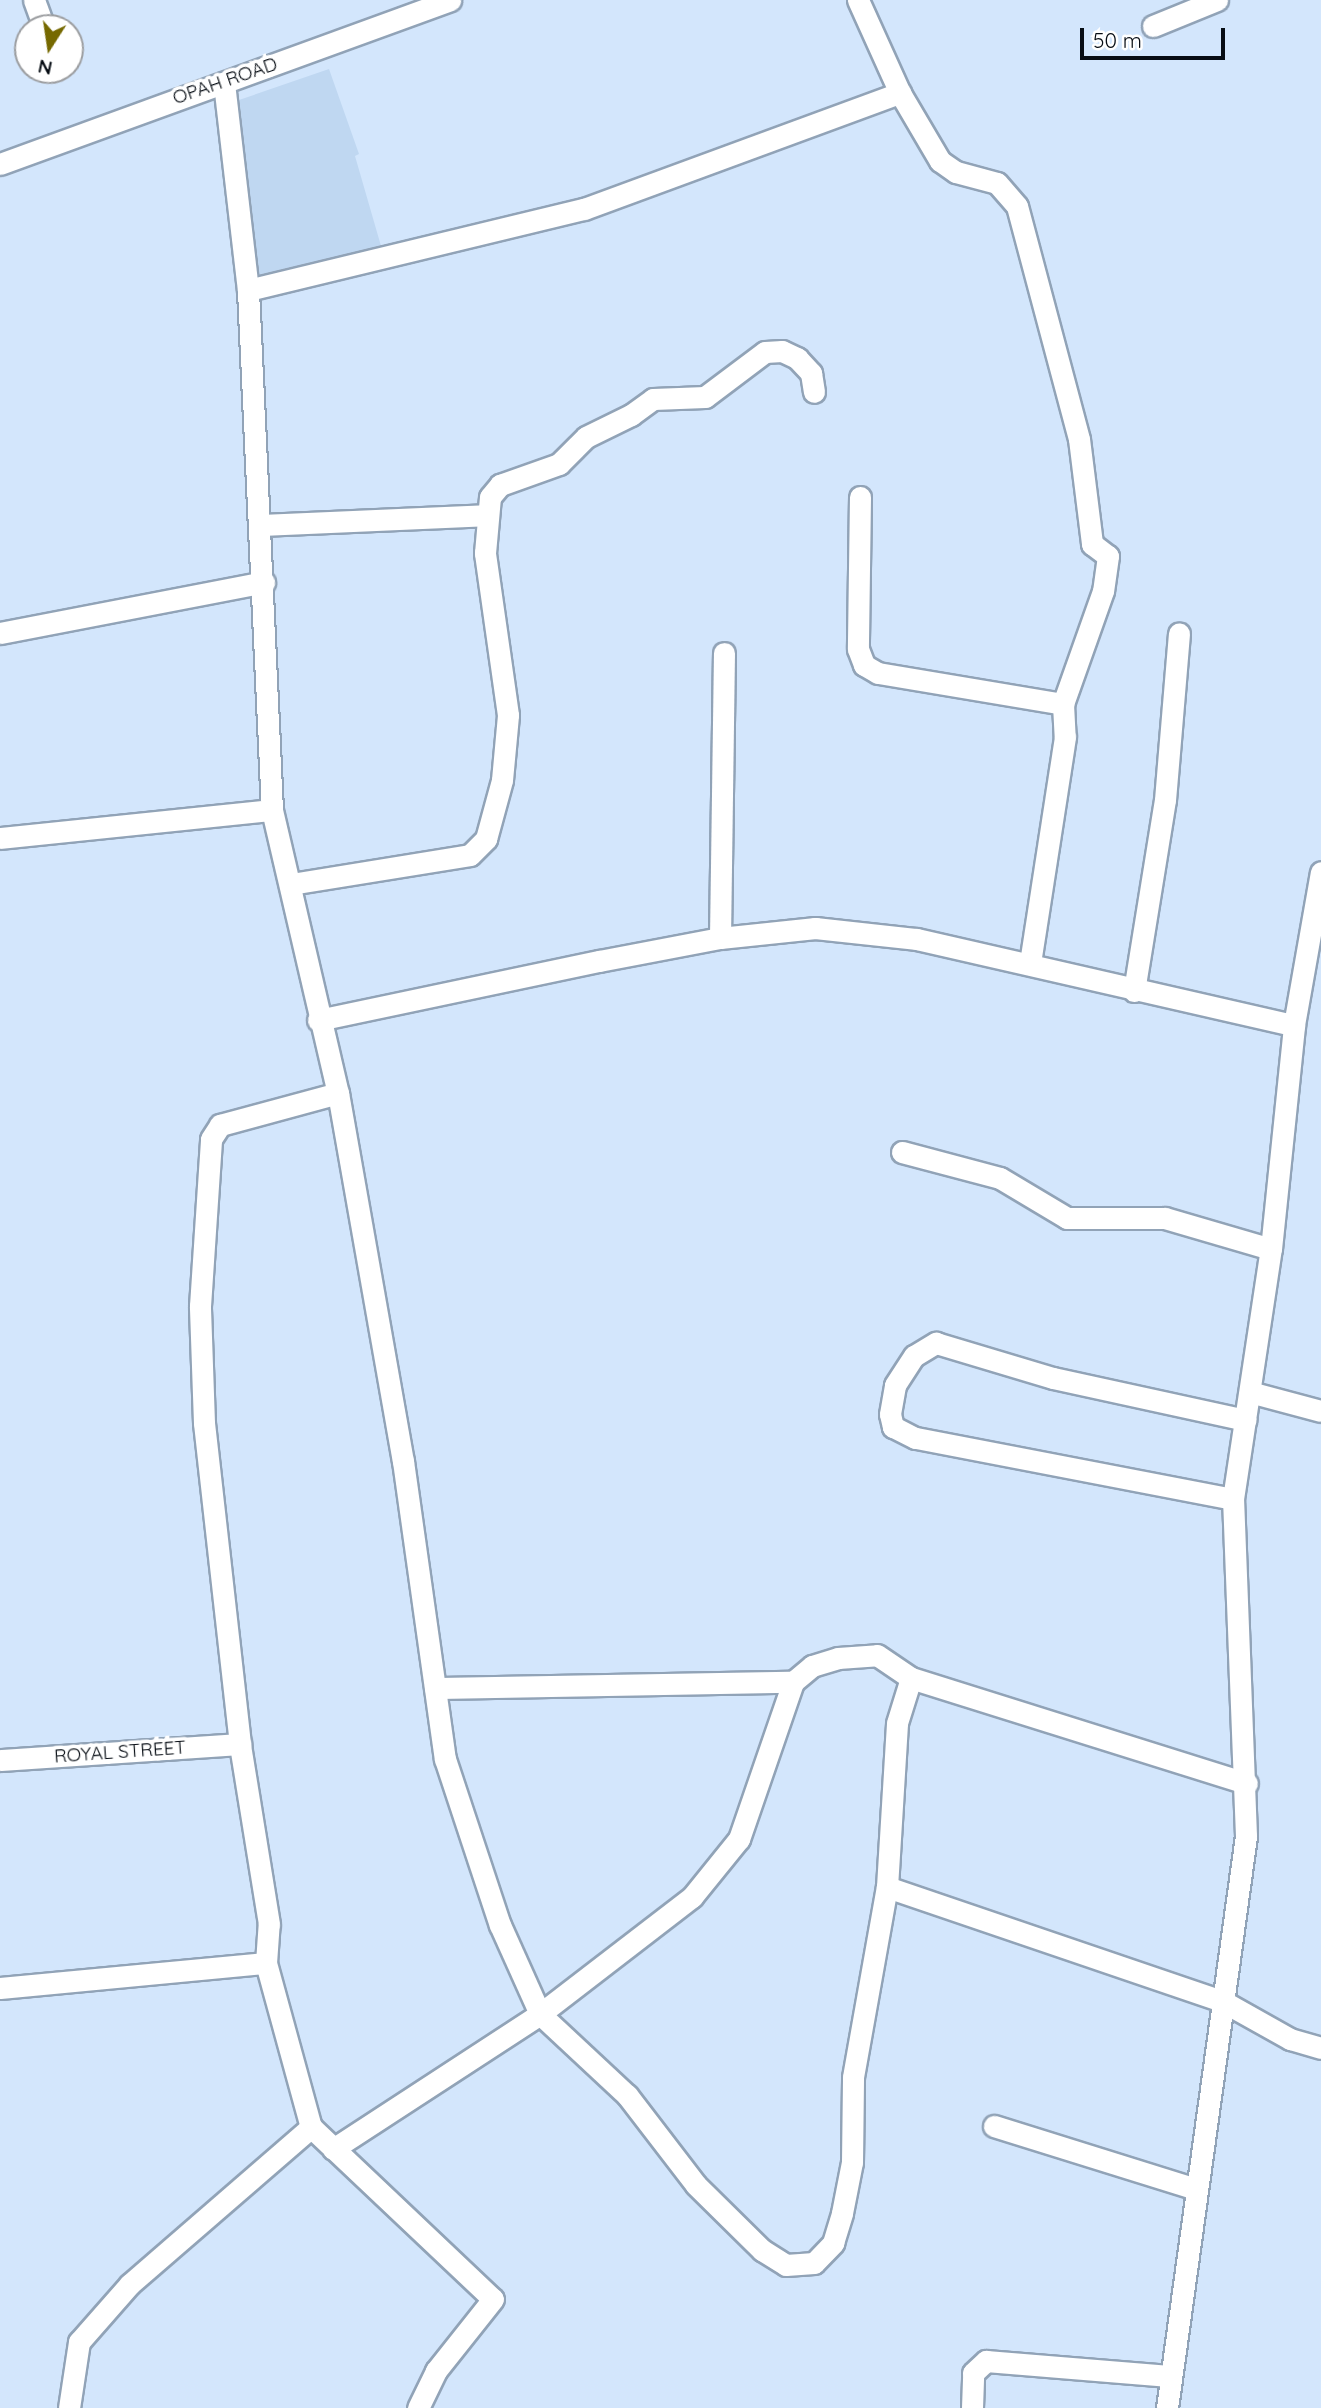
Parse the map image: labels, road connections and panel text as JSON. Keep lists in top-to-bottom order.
{
  "streets": {
    "street": ["OPAH ROAD", "ROYAL STREET"]
  },
  "scale_bar": "50 m",
  "north": "bottom"
}
